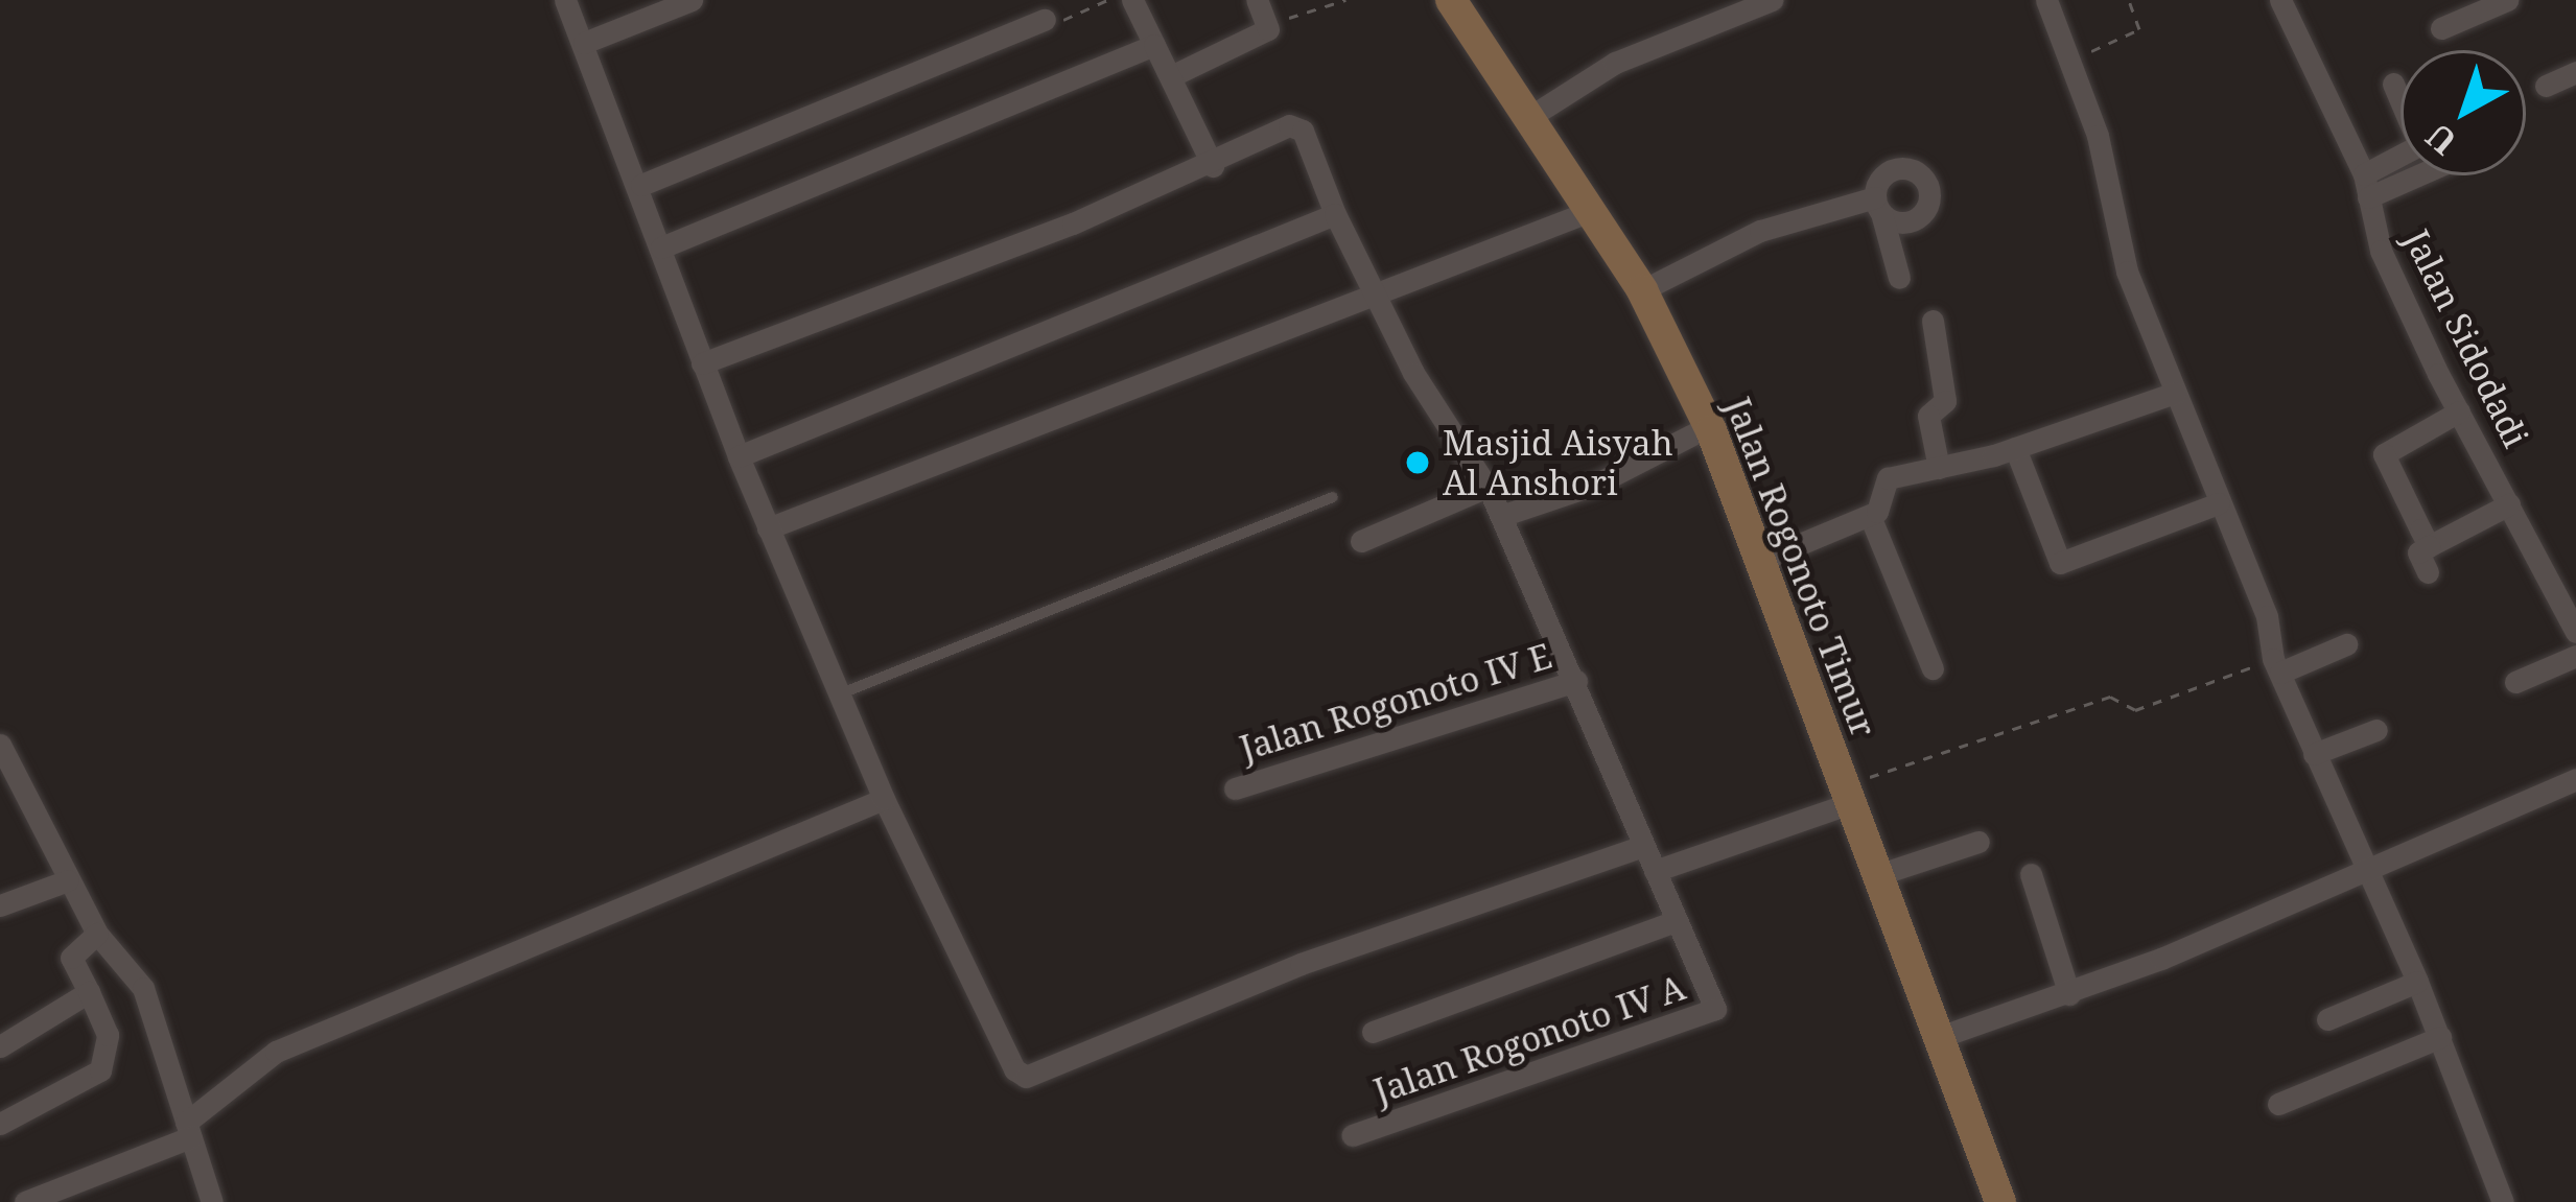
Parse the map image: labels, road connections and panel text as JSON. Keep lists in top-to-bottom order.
{
  "streets": {
    "main road": ["Jalan Rogonoto Timur"],
    "street": ["Jalan Sidodadi", "Jalan Rogonoto IV E", "Jalan Rogonoto IV A"]
  },
  "places": ["Masjid Aisyah Al Anshori"],
  "north": "bottom left"
}
